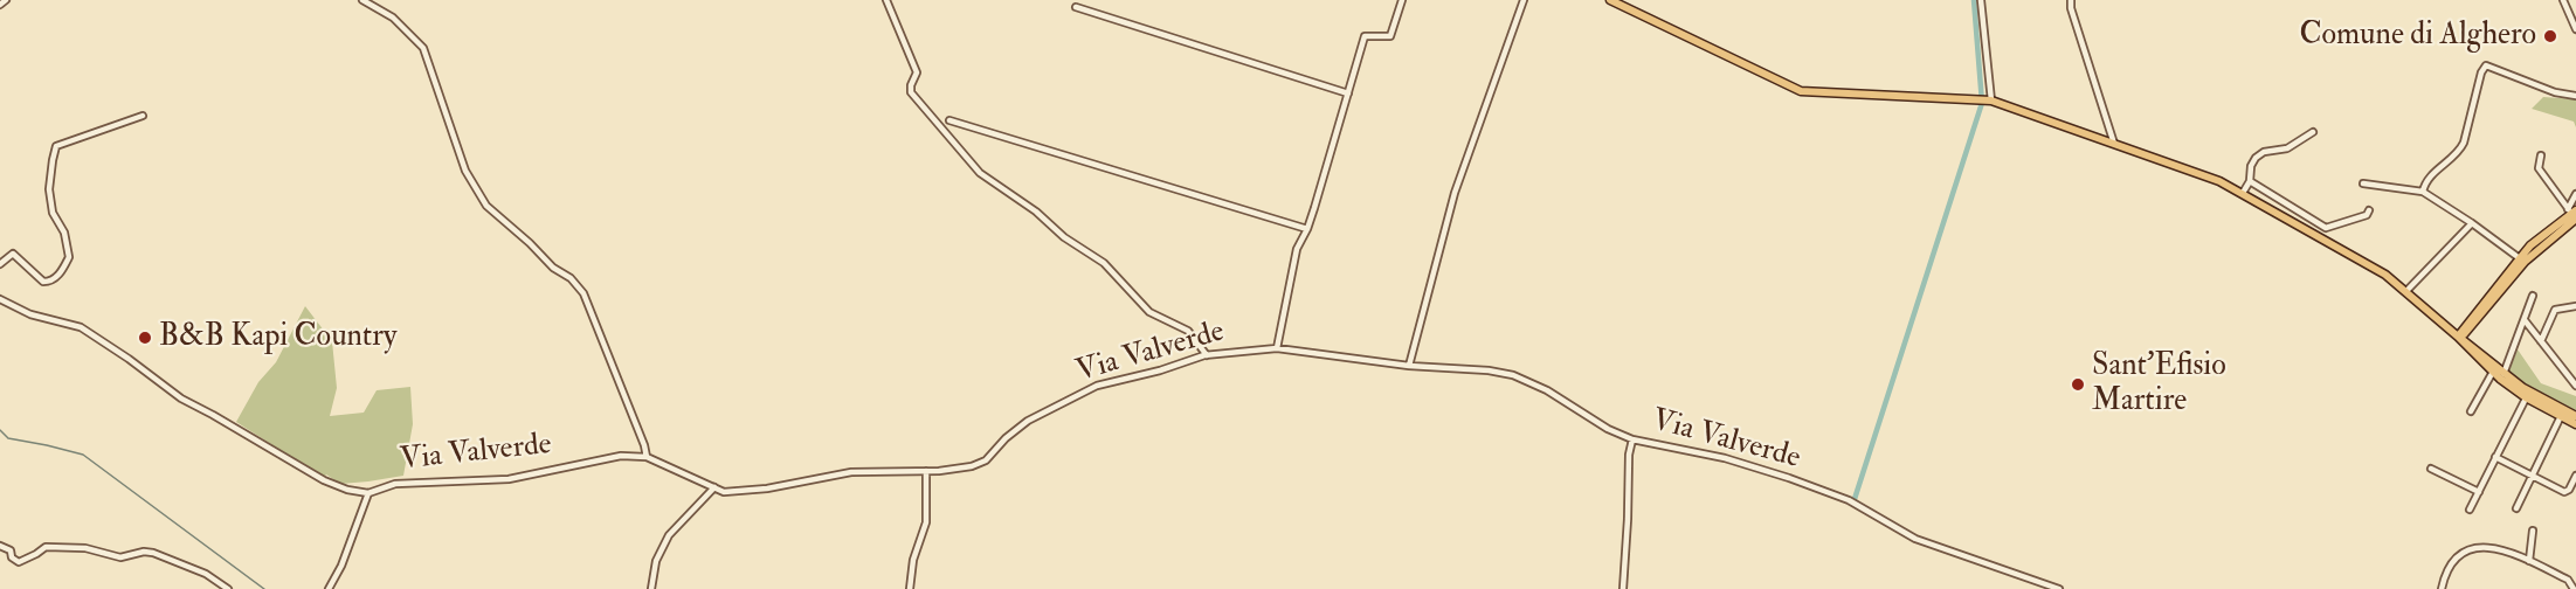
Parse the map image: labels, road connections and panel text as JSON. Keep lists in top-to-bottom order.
{
  "streets": {
    "street": ["Via Valverde"]
  },
  "places": ["Comune di Alghero", "B&B Kapi Country", "Sant'Efisio Martire"]
}
